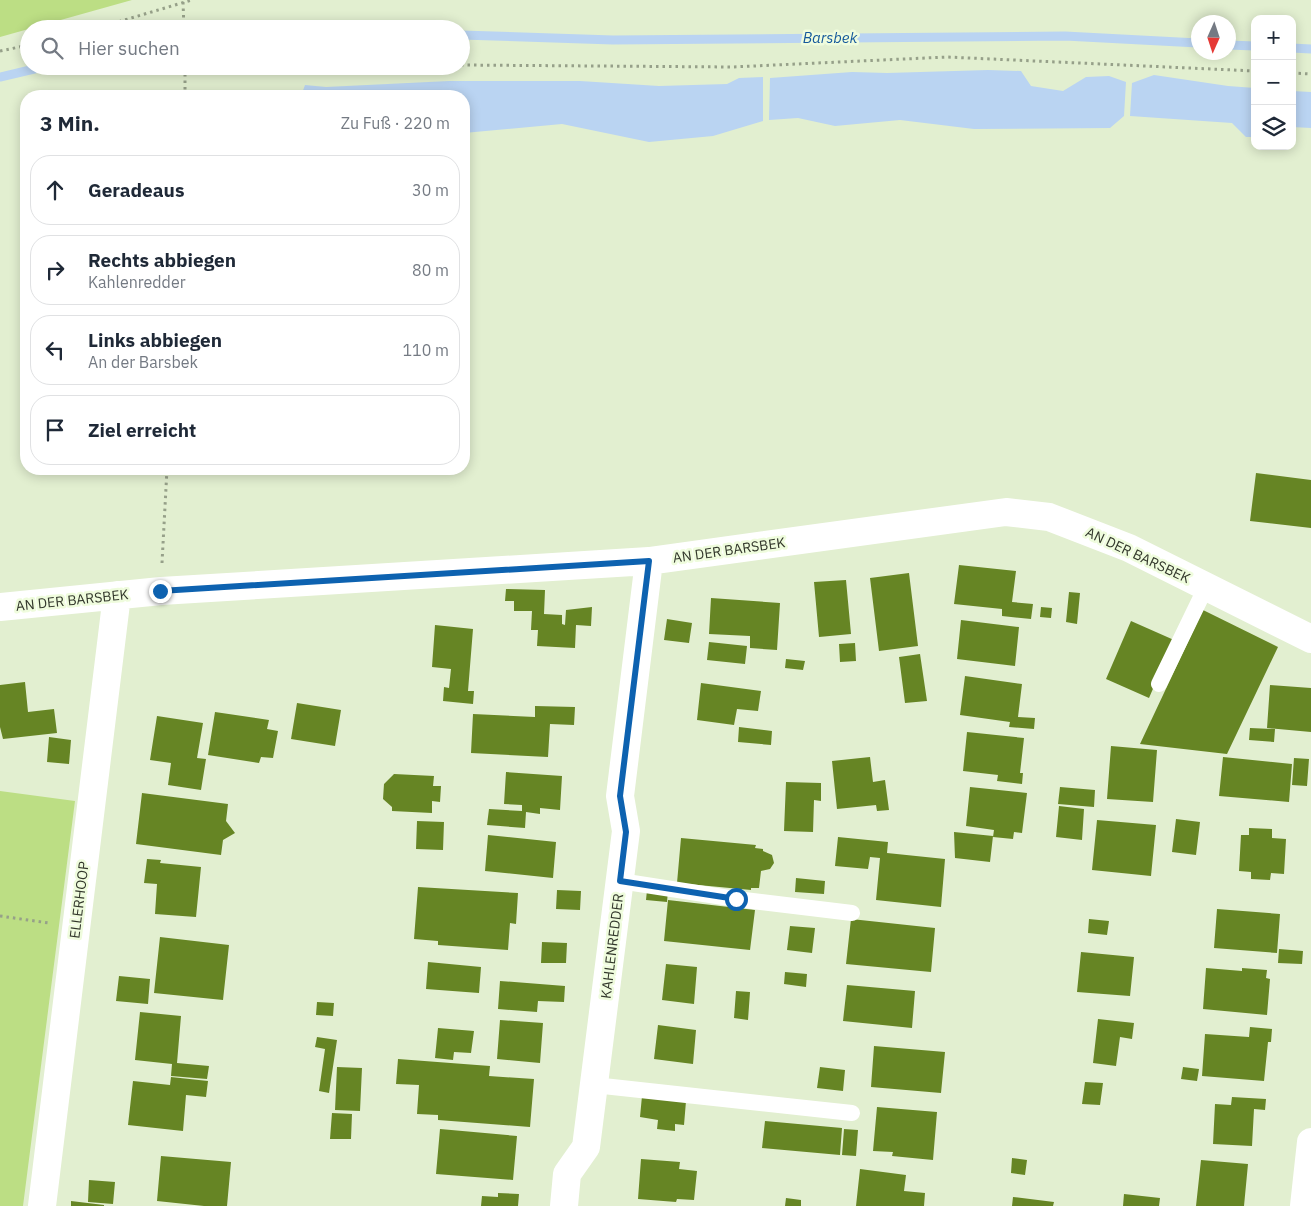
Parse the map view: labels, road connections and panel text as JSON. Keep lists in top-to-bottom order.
{
  "streets": {
    "street": ["AN DER BARSBEK", "ELLERHOOP", "KAHLENREDDER"]
  },
  "crossings": [
    ["AN DER BARSBEK", "ELLERHOOP"],
    ["AN DER BARSBEK", "KAHLENREDDER"]
  ],
  "water": ["Barsbek"],
  "north": "bottom",
  "page": {
    "map_buttons": ["+", "−"],
    "search": "Hier suchen",
    "heading": ["3 Min.", "Zu Fuß · 220 m"],
    "list": [
      ["Geradeaus", "30 m"],
      ["Rechts abbiegen", "Kahlenredder", "80 m"],
      ["Links abbiegen", "An der Barsbek", "110 m"],
      "Ziel erreicht"
    ]
  }
}
